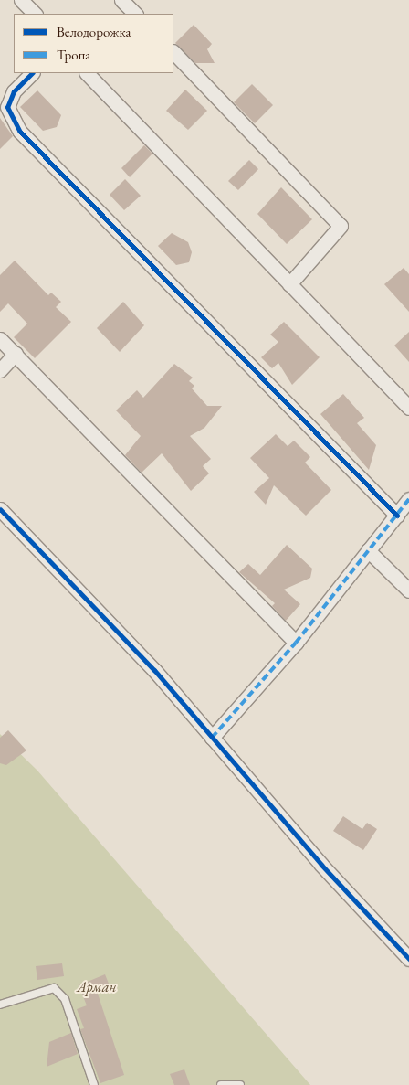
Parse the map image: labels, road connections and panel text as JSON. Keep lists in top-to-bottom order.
{
  "parks": ["Арман"],
  "legend": ["Велодорожка", "Тропа"]
}
